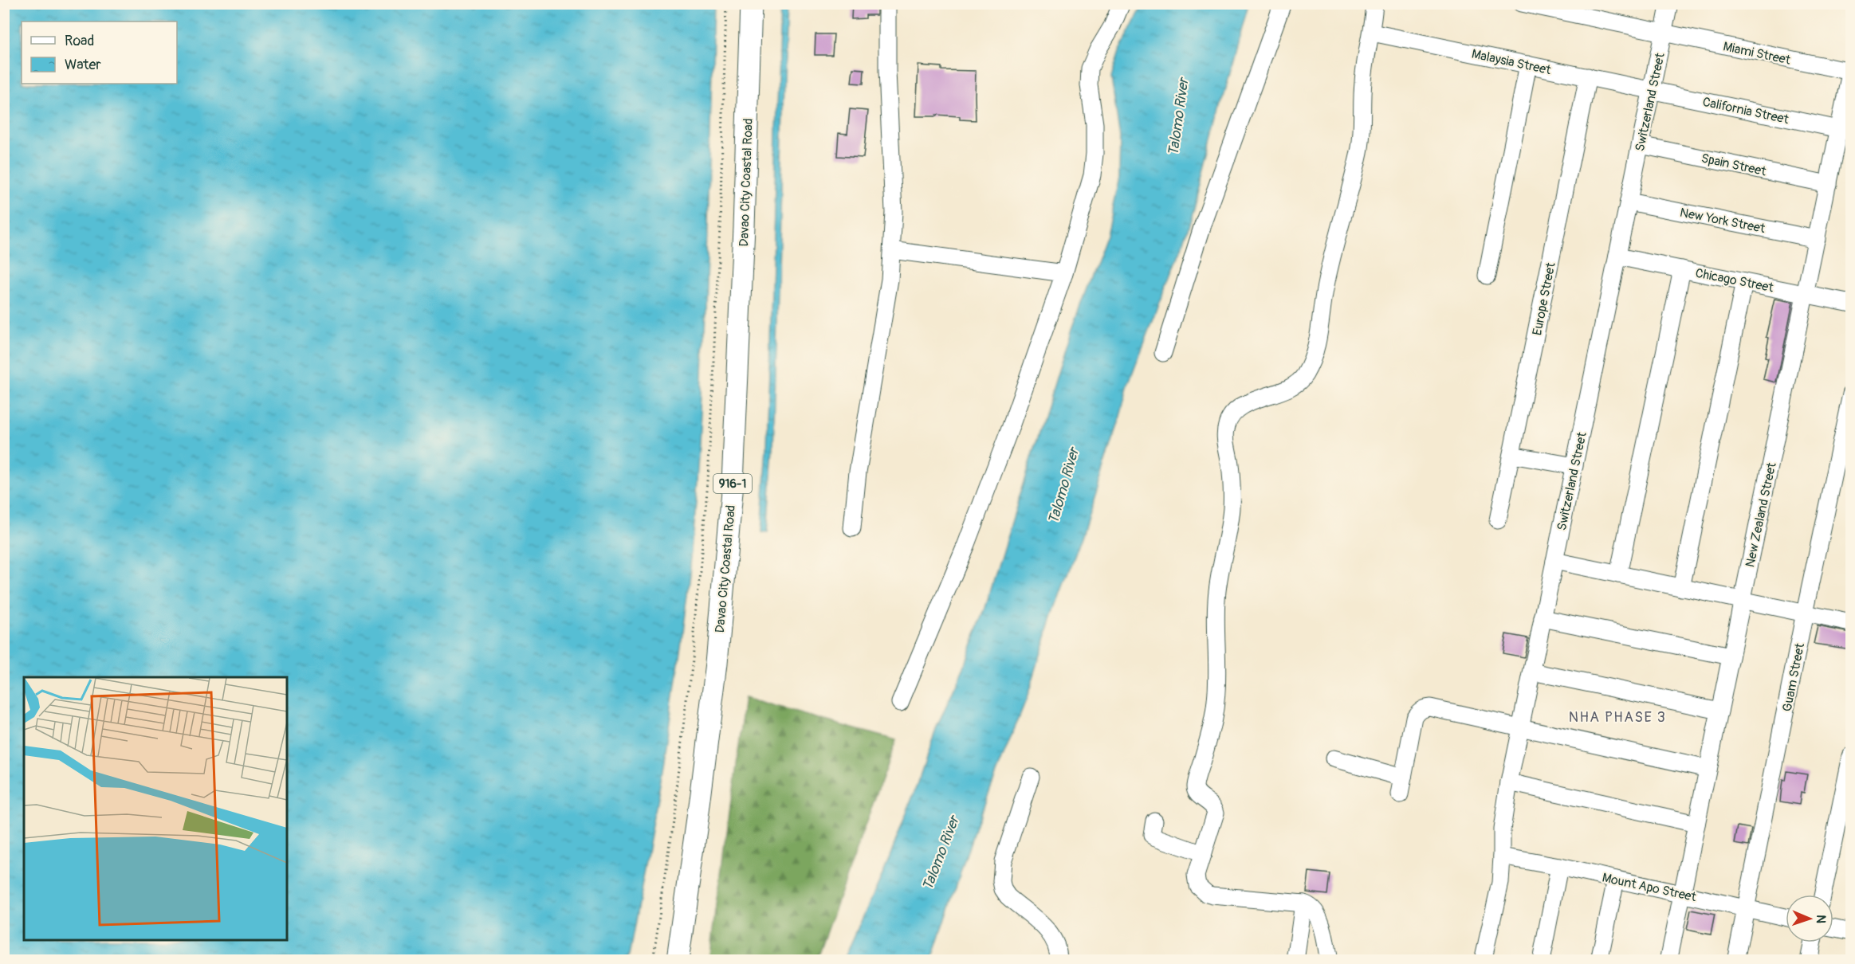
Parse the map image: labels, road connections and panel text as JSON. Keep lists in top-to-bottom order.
{
  "streets": {
    "main road": ["Davao City Coastal Road", "916-1"],
    "street": [
      "Miami Street",
      "Malaysia Street",
      "Switzerland Street",
      "California Street",
      "Spain Street",
      "New York Street",
      "Chicago Street",
      "Europe Street",
      "New Zealand Street",
      "Guam Street",
      "Mount Apo Street"
    ]
  },
  "crossings": [
    ["Miami Street", "Switzerland Street"],
    ["Miami Street", "New Zealand Street"],
    ["Malaysia Street", "Switzerland Street"],
    ["Malaysia Street", "California Street"],
    ["Malaysia Street", "Europe Street"],
    ["Switzerland Street", "California Street"],
    ["Switzerland Street", "Spain Street"],
    ["Switzerland Street", "New York Street"],
    ["Switzerland Street", "Chicago Street"],
    ["Switzerland Street", "Mount Apo Street"],
    ["California Street", "New Zealand Street"],
    ["Spain Street", "New Zealand Street"],
    ["New York Street", "New Zealand Street"],
    ["Chicago Street", "New Zealand Street"],
    ["New Zealand Street", "Mount Apo Street"],
    ["Guam Street", "Mount Apo Street"]
  ],
  "districts": ["NHA PHASE 3"],
  "water": ["Talomo River"],
  "legend": ["Road", "Water"],
  "north": "right"
}
